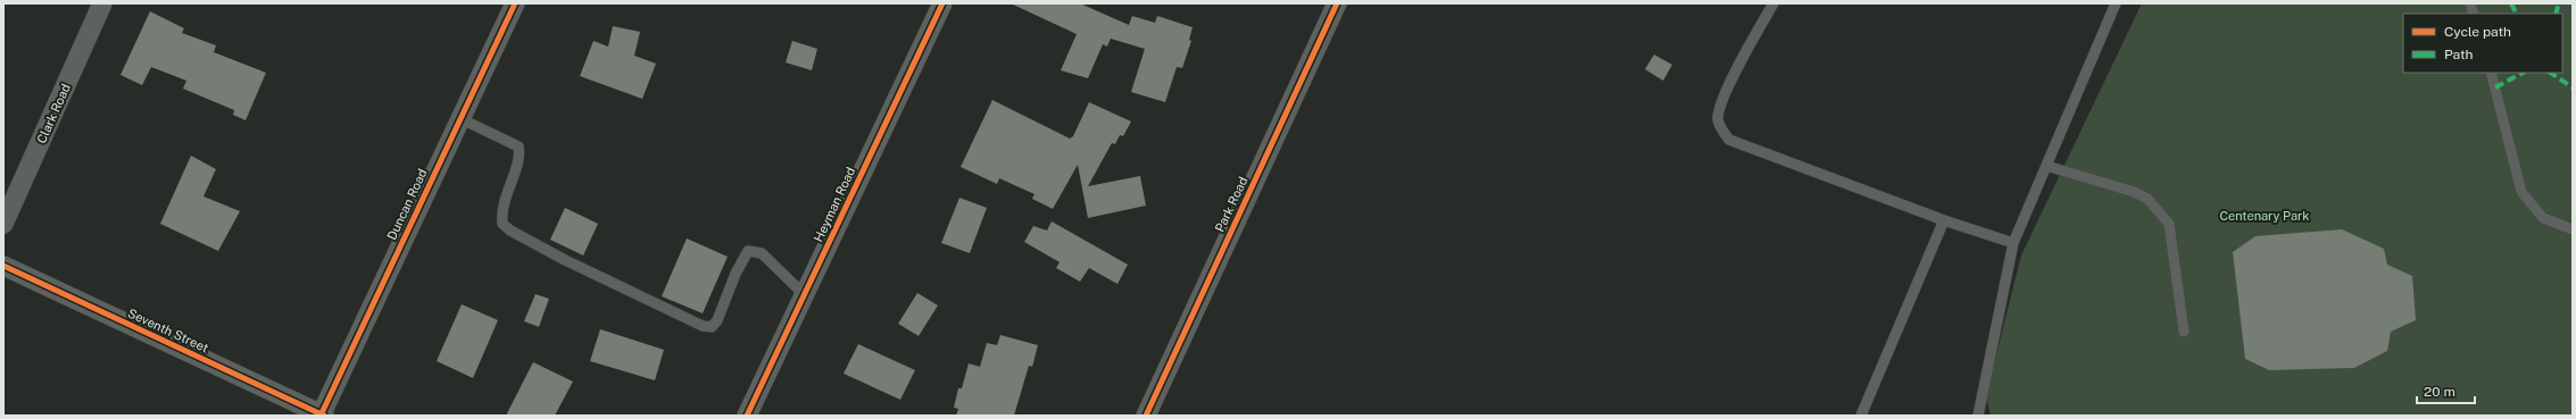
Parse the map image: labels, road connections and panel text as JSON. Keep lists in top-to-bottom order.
{
  "streets": {
    "street": [
      "Clark Road",
      "Duncan Road",
      "Heyman Road",
      "Park Road",
      "Seventh Street"
    ]
  },
  "crossings": [
    ["Duncan Road", "Seventh Street"]
  ],
  "parks": ["Centenary Park"],
  "legend": ["Cycle path", "Path"],
  "scale_bar": "20 m"
}
